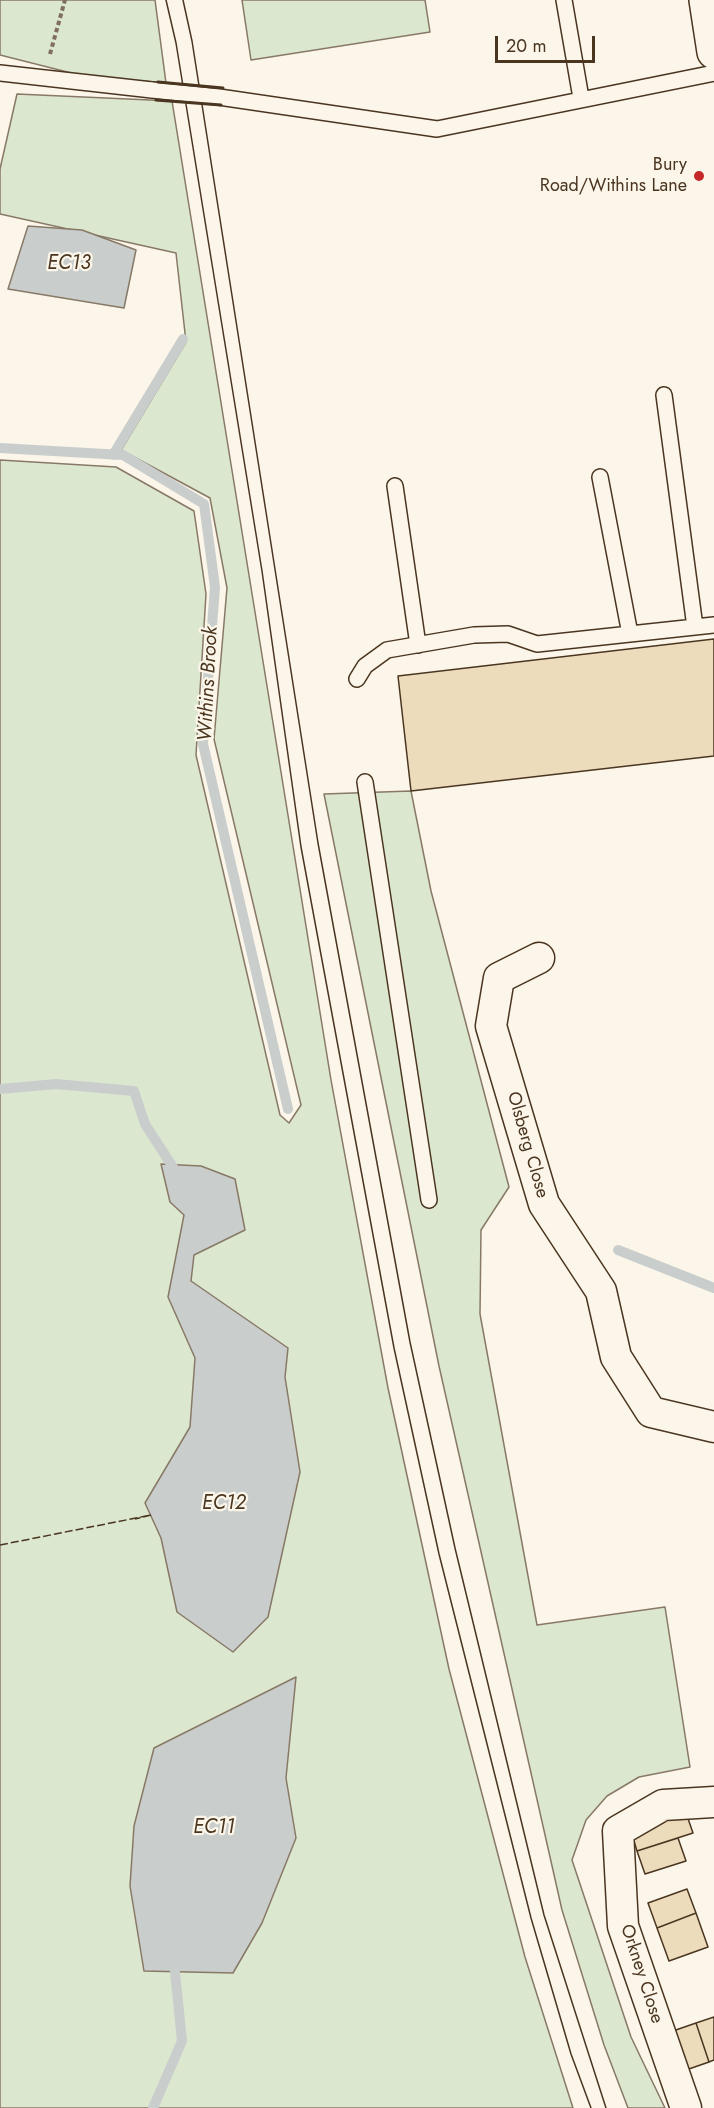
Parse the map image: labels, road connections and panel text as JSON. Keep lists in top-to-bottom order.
{
  "streets": {
    "street": ["Olsberg Close", "Orkney Close"]
  },
  "water": [
    "EC13",
    "Withins Brook",
    "EC12",
    "EC11"
  ],
  "places": ["Bury Road/Withins Lane"],
  "scale_bar": "20 m"
}
